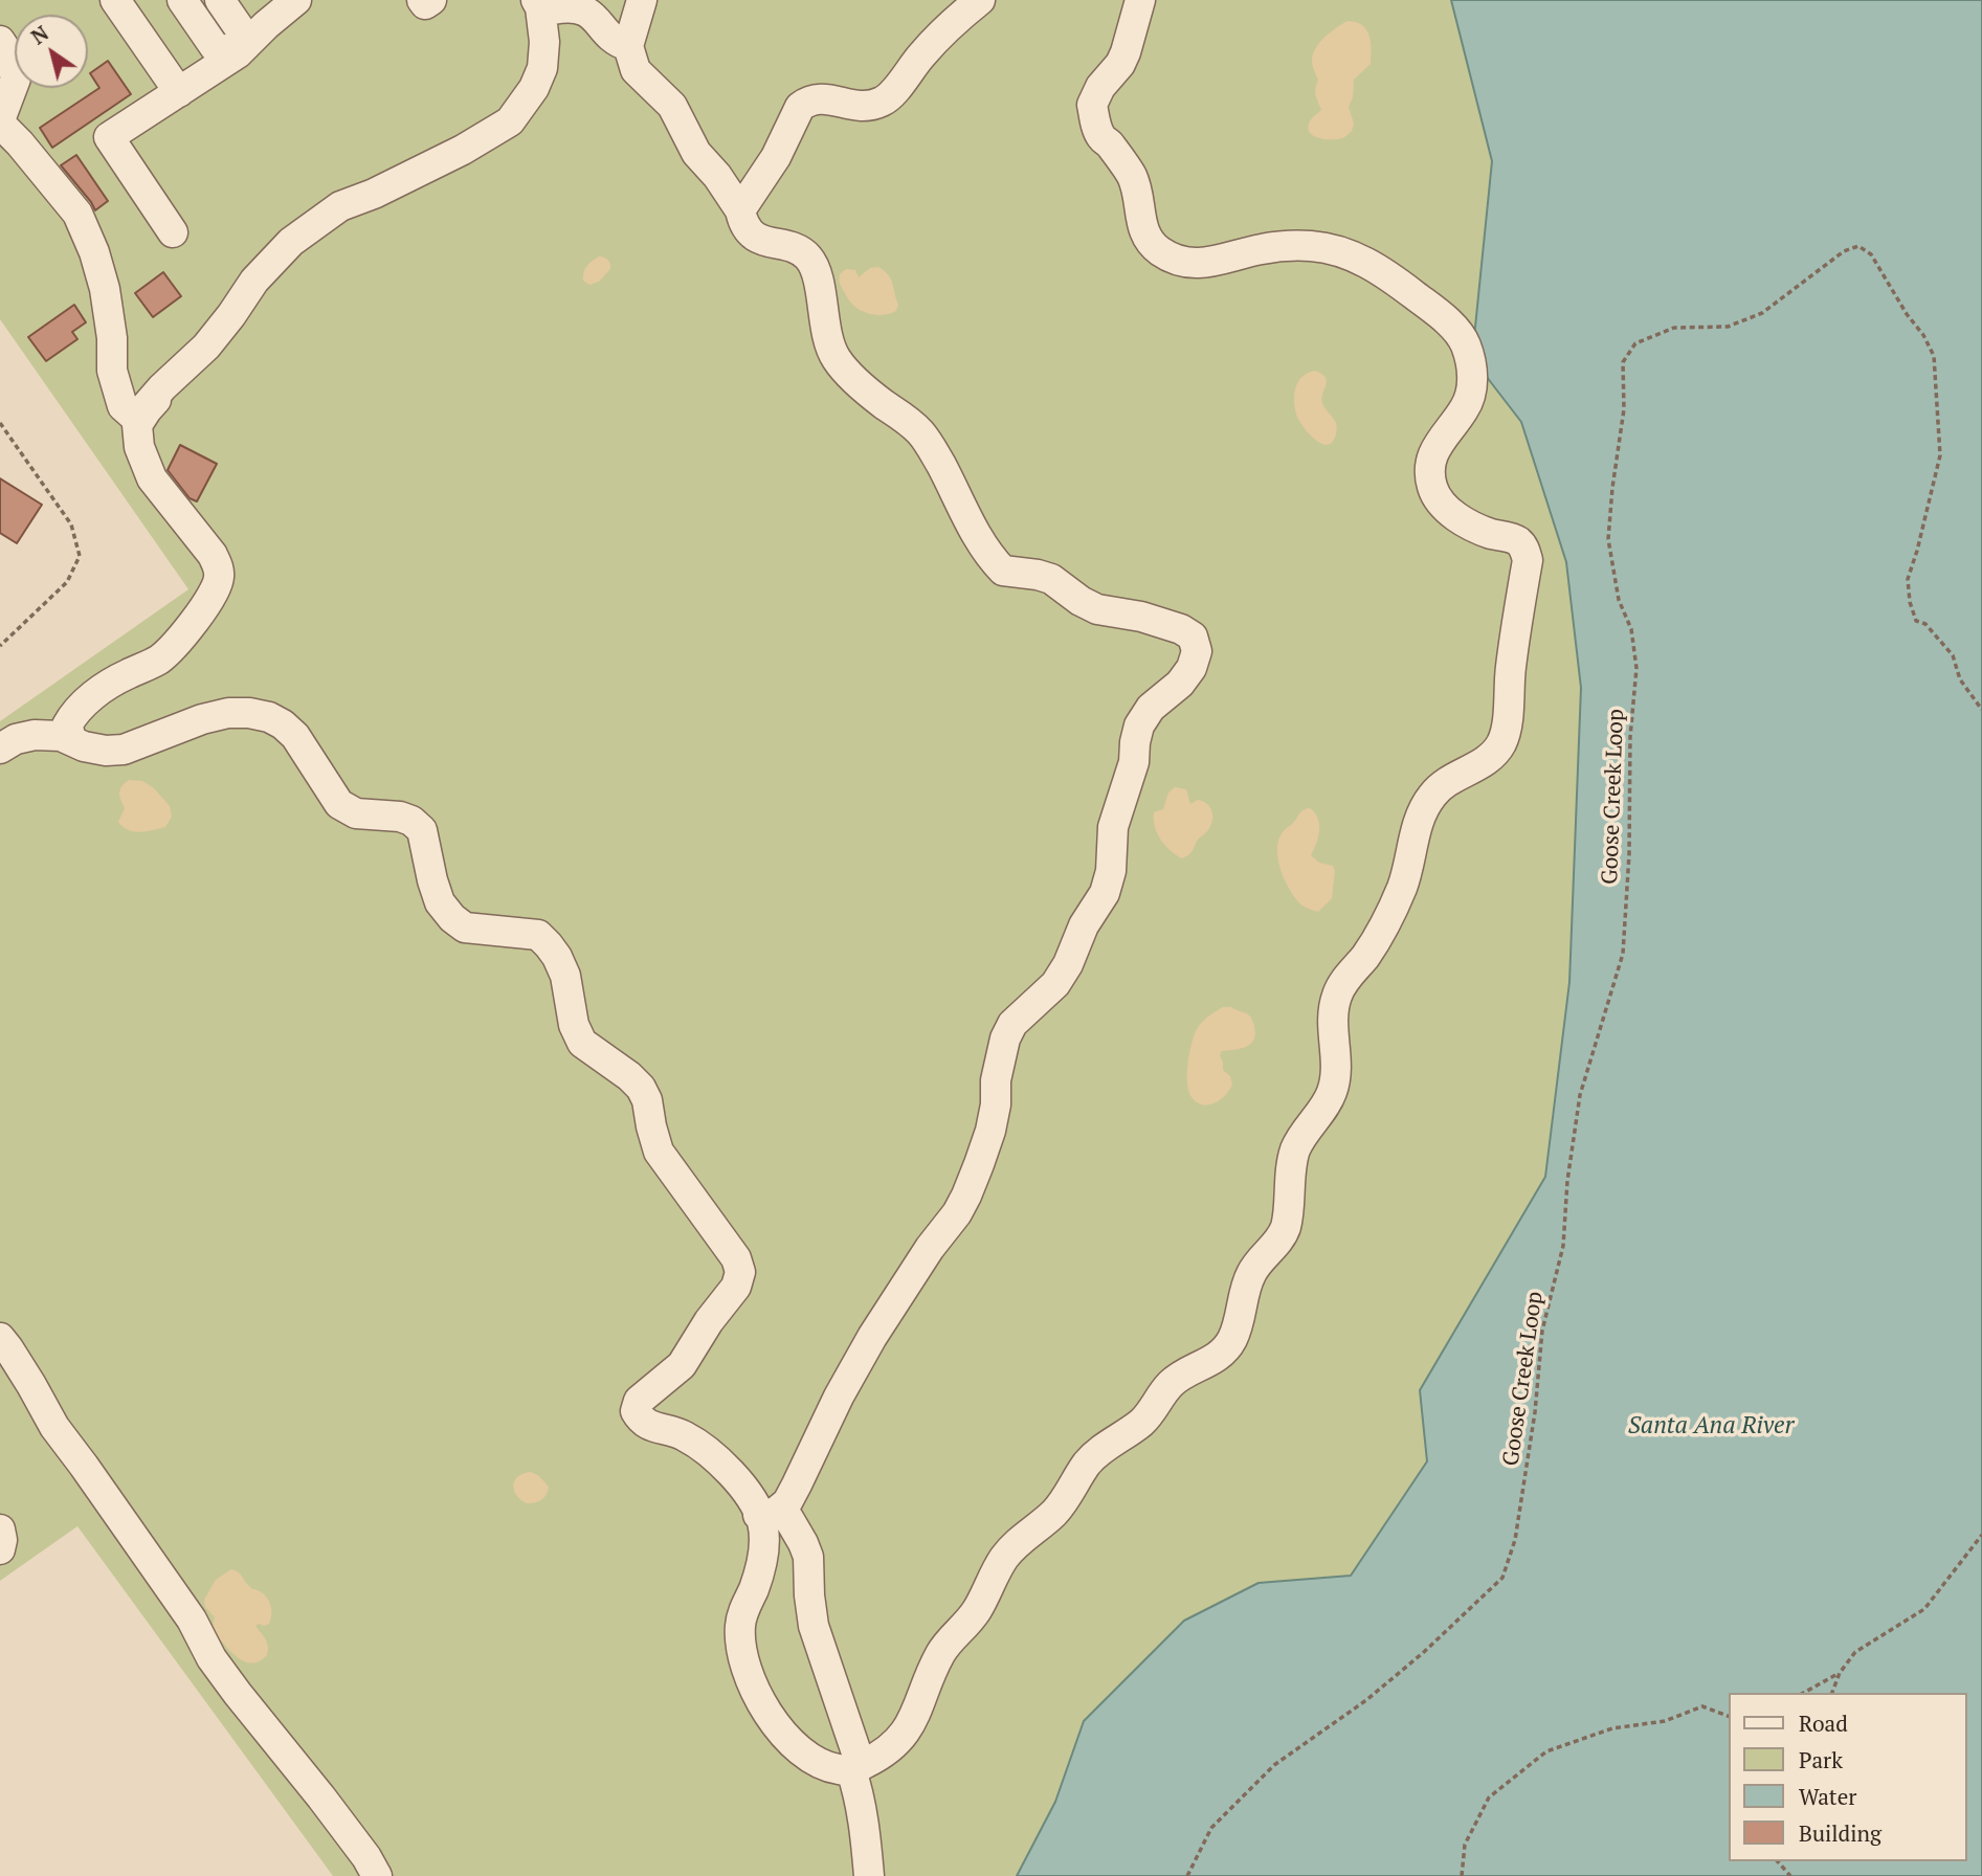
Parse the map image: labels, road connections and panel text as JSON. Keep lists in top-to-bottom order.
{
  "streets": {
    "path": ["Goose Creek Loop"]
  },
  "water": ["Santa Ana River"],
  "legend": [
    "Road",
    "Park",
    "Water",
    "Building"
  ],
  "north": "top left"
}
